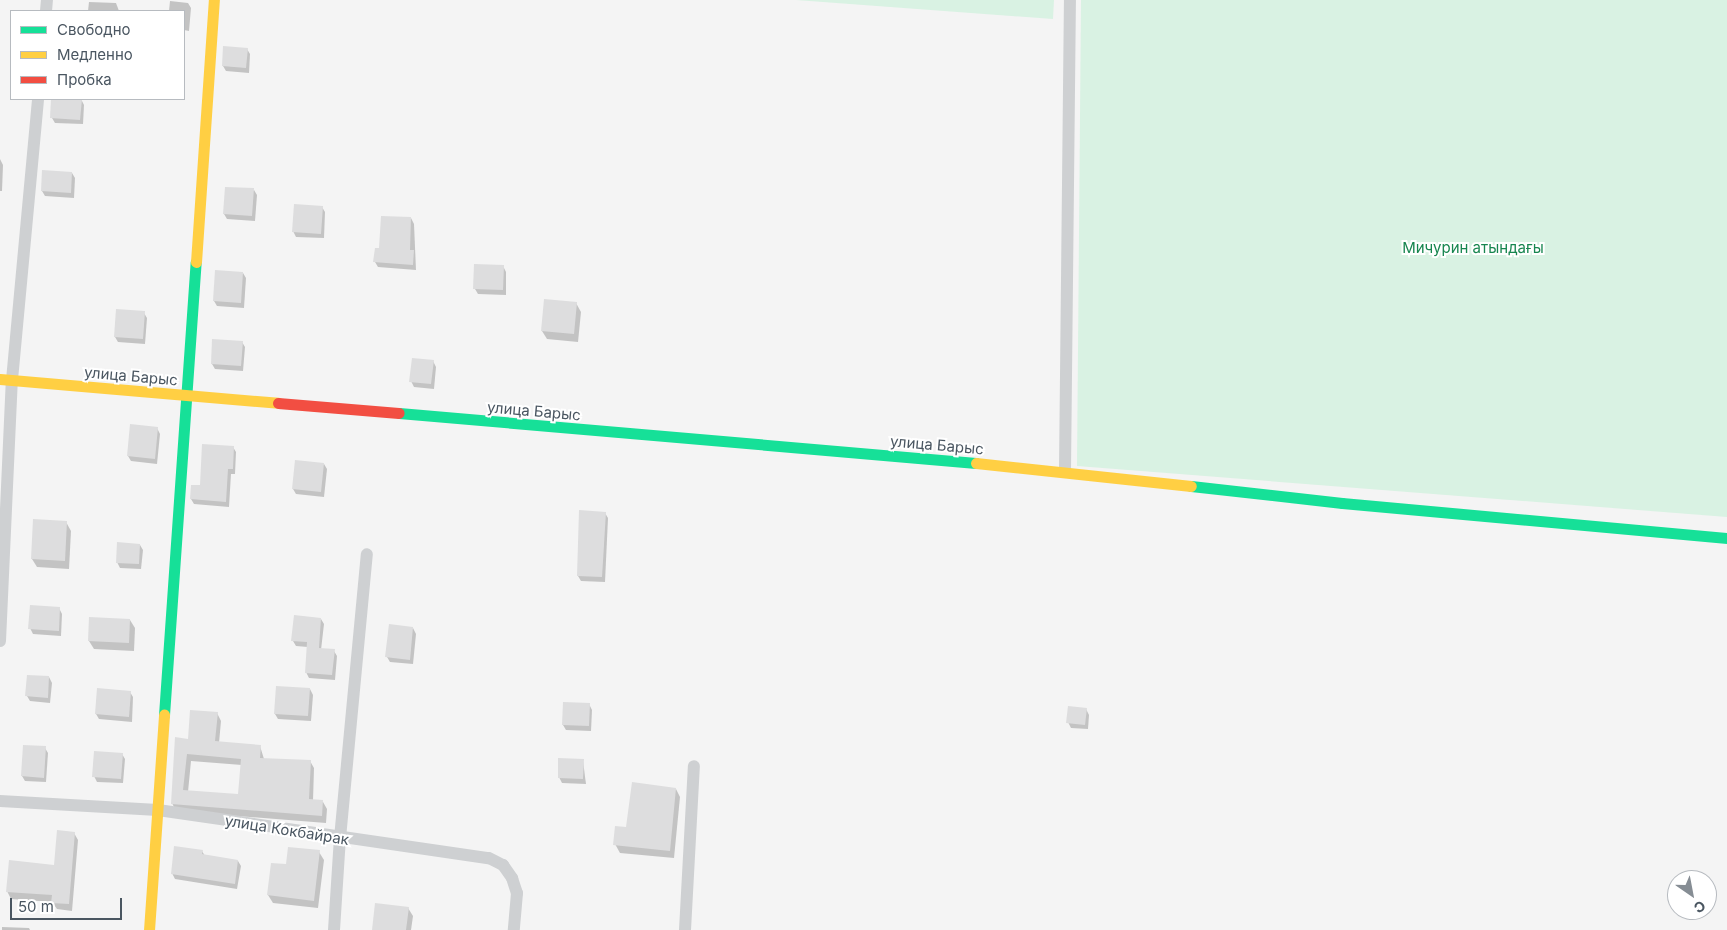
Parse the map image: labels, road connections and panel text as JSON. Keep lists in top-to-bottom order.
{
  "streets": {
    "street": ["улица Барыс", "улица Кокбайрак"]
  },
  "parks": ["Мичурин атындағы"],
  "legend": ["Свободно", "Медленно", "Пробка"],
  "scale_bar": "50 m",
  "north": "bottom right"
}
